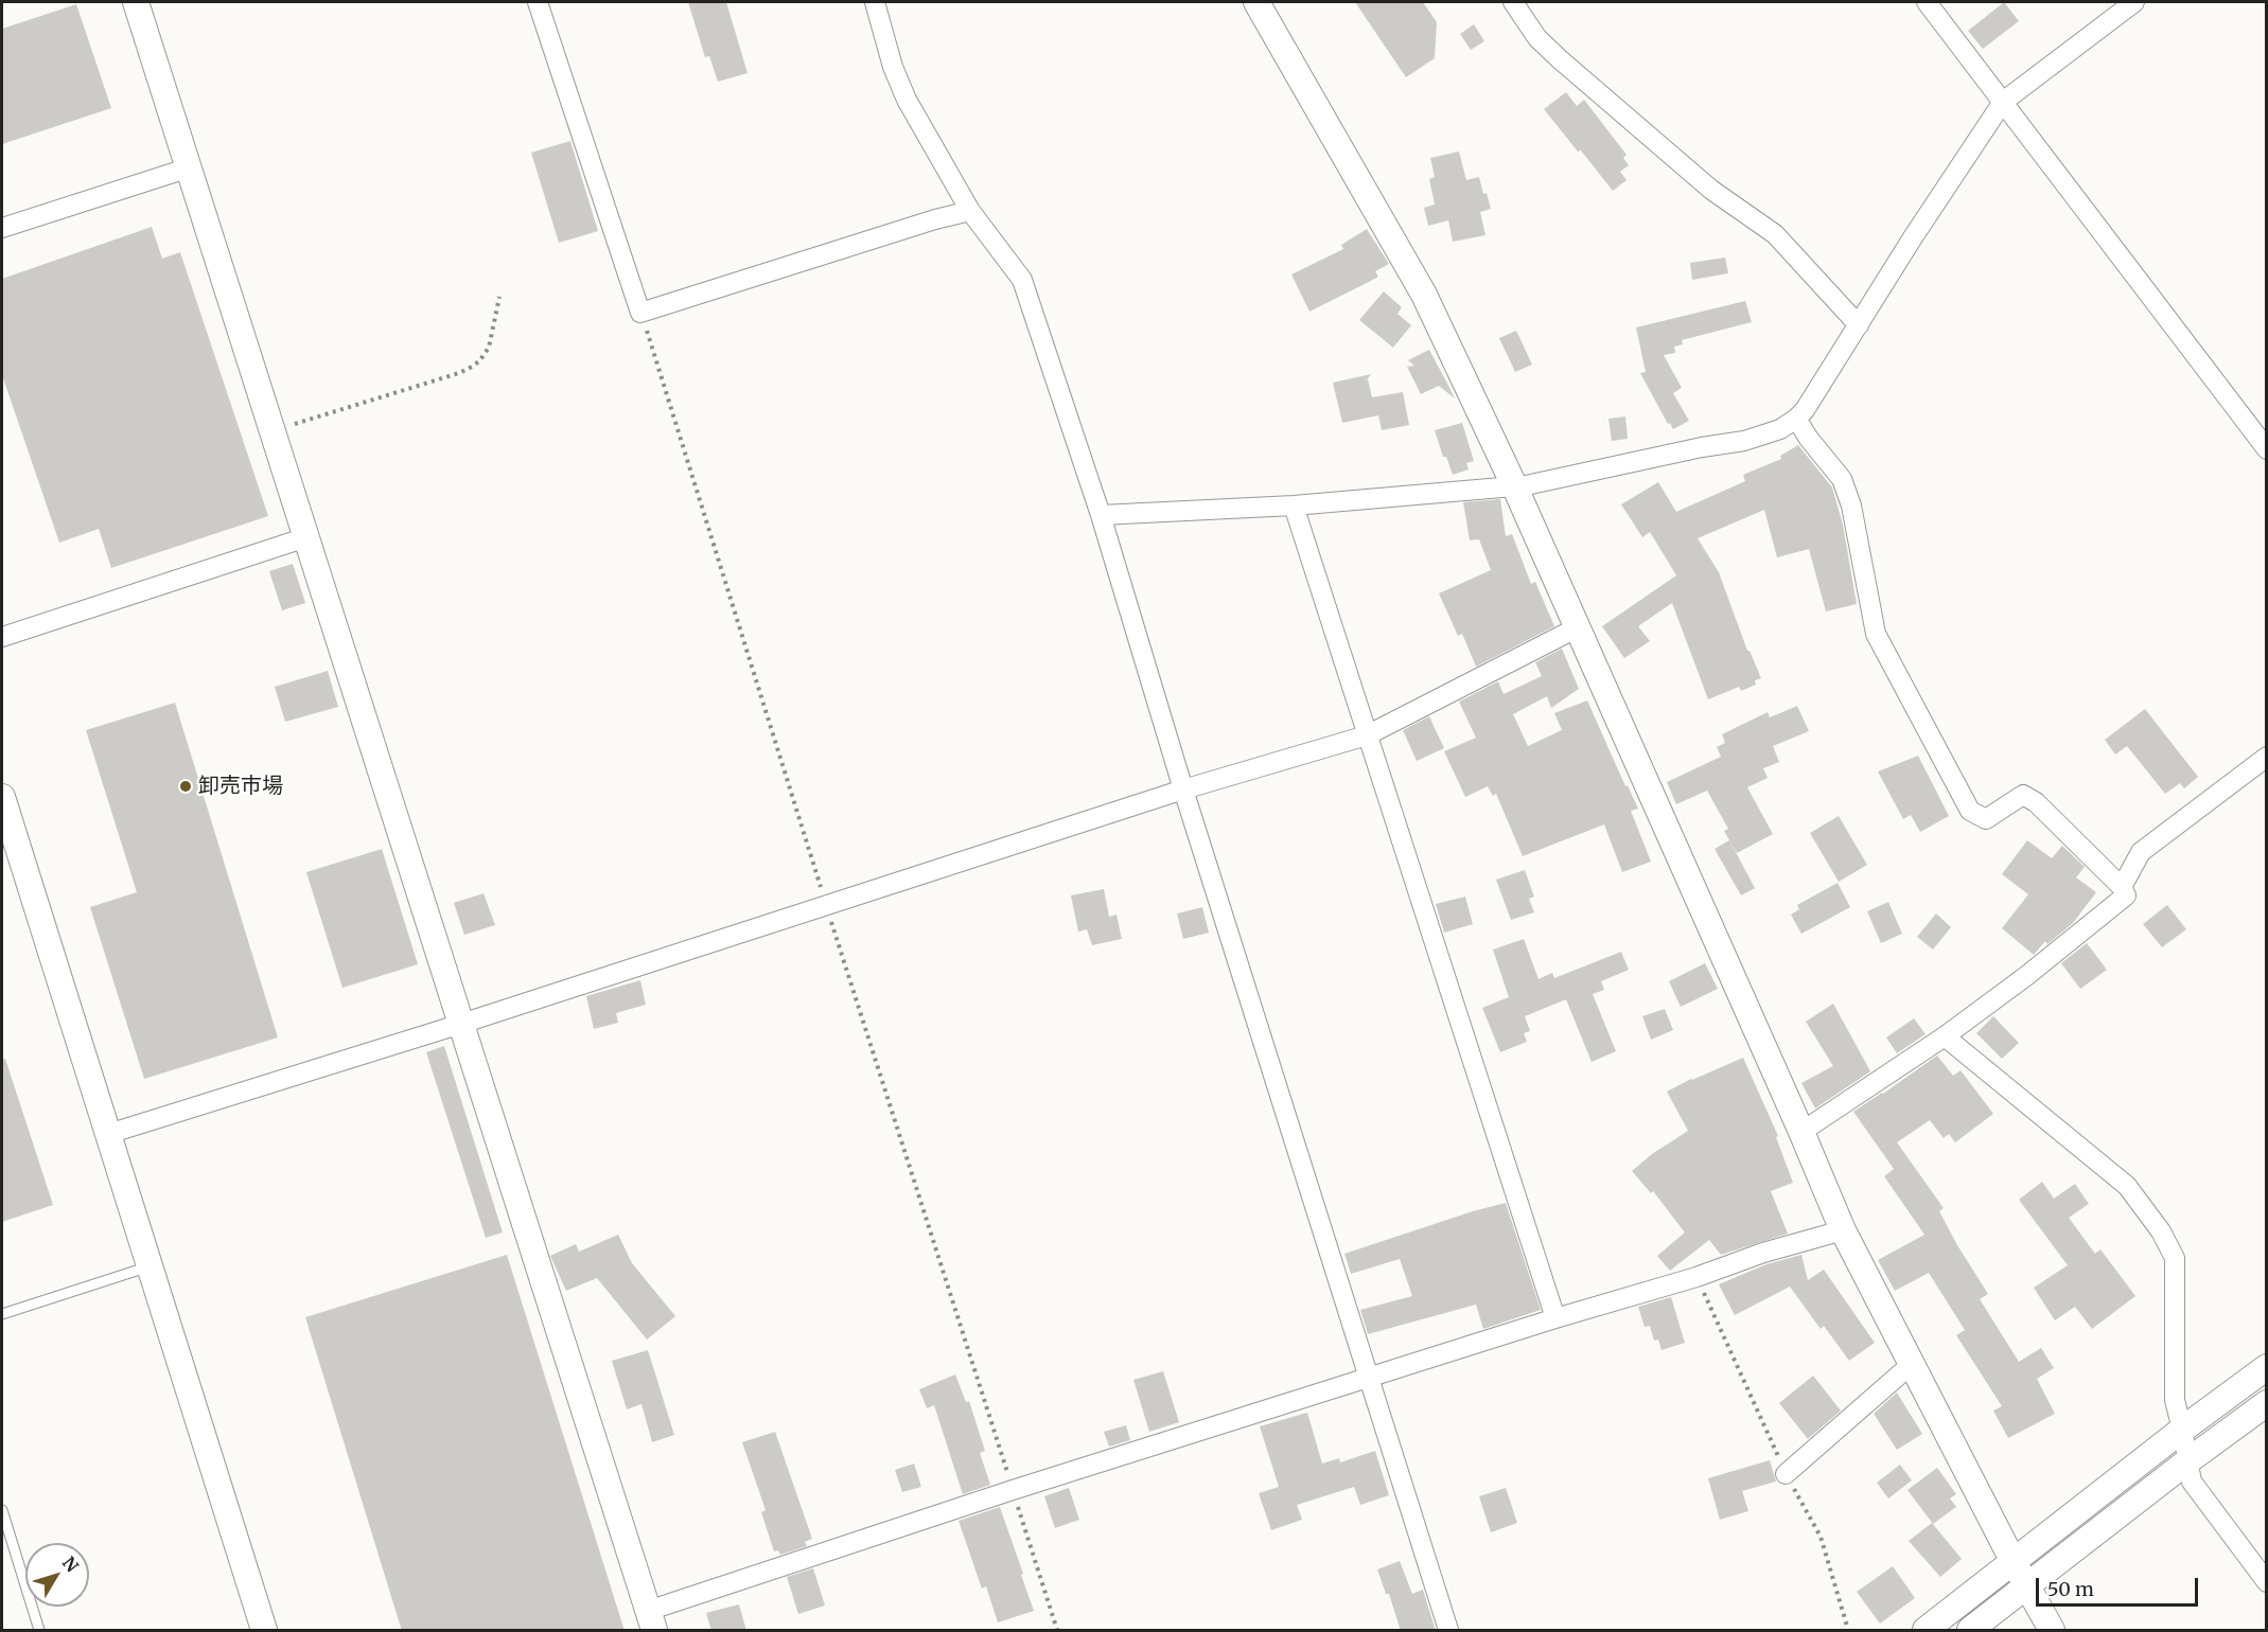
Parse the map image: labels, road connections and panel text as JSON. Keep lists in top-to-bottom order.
{
  "places": ["卸売市場"],
  "scale_bar": "50 m",
  "north": "top right"
}
